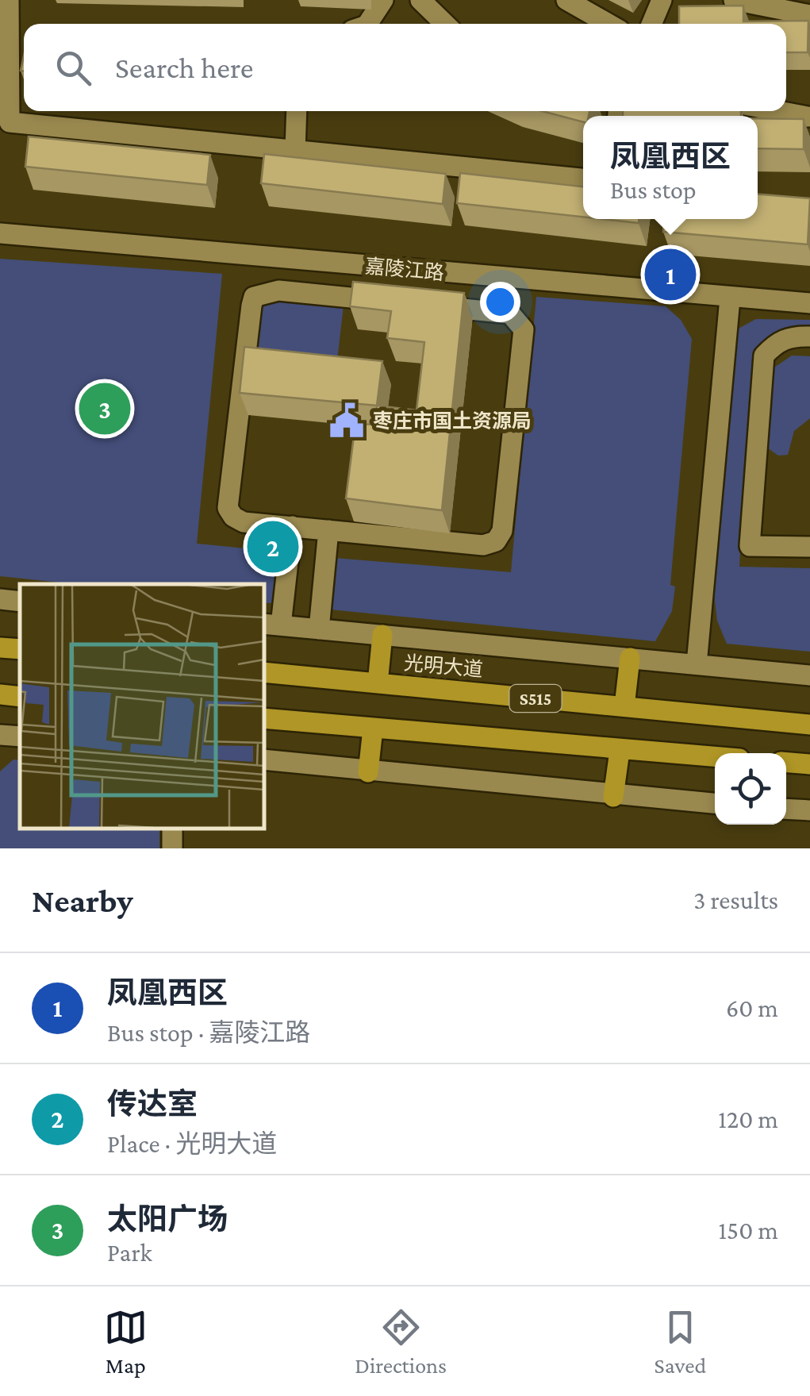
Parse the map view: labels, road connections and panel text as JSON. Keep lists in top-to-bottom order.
{
  "streets": {
    "main road": ["光明大道", "S515"],
    "street": ["嘉陵江路"]
  },
  "places": {
    "public building": ["枣庄市国土资源局"]
  },
  "page": {
    "search": "Search here",
    "popup": ["凤凰西区", "Bus stop"],
    "pins": ["1", "3", "2"],
    "heading": ["Nearby", "3 results"],
    "list": [
      {
        "mark": "1",
        "name": "凤凰西区",
        "note": "Bus stop · 嘉陵江路",
        "value": "60 m"
      },
      {
        "mark": "2",
        "name": "传达室",
        "note": "Place · 光明大道",
        "value": "120 m"
      },
      {
        "mark": "3",
        "name": "太阳广场",
        "note": "Park",
        "value": "150 m"
      }
    ],
    "nav": ["Map", "Directions", "Saved"]
  }
}
